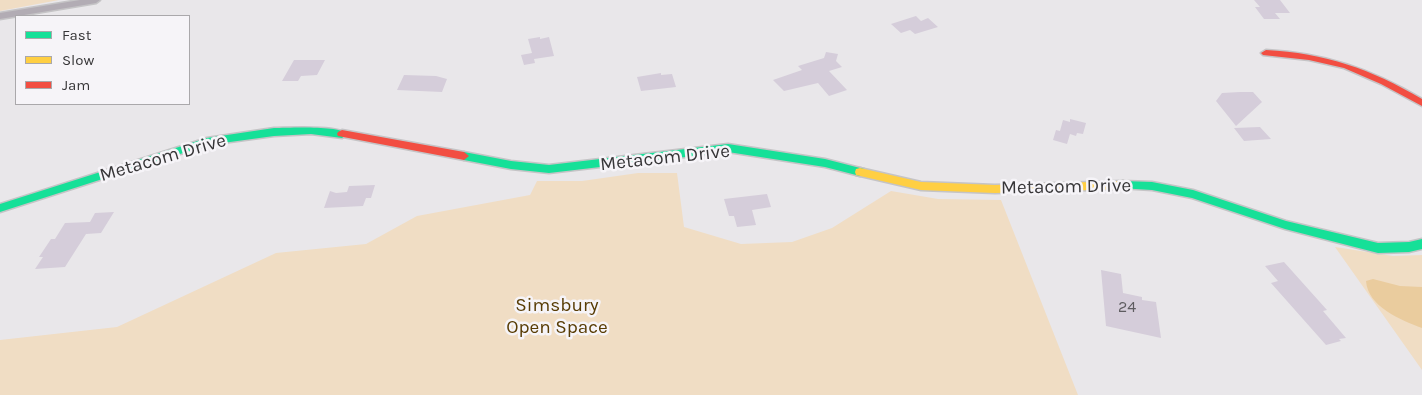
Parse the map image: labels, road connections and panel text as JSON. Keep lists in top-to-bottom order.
{
  "streets": {
    "street": ["Metacom Drive"]
  },
  "parks": ["Simsbury Open Space"],
  "house_numbers": ["24"],
  "legend": ["Fast", "Slow", "Jam"]
}
